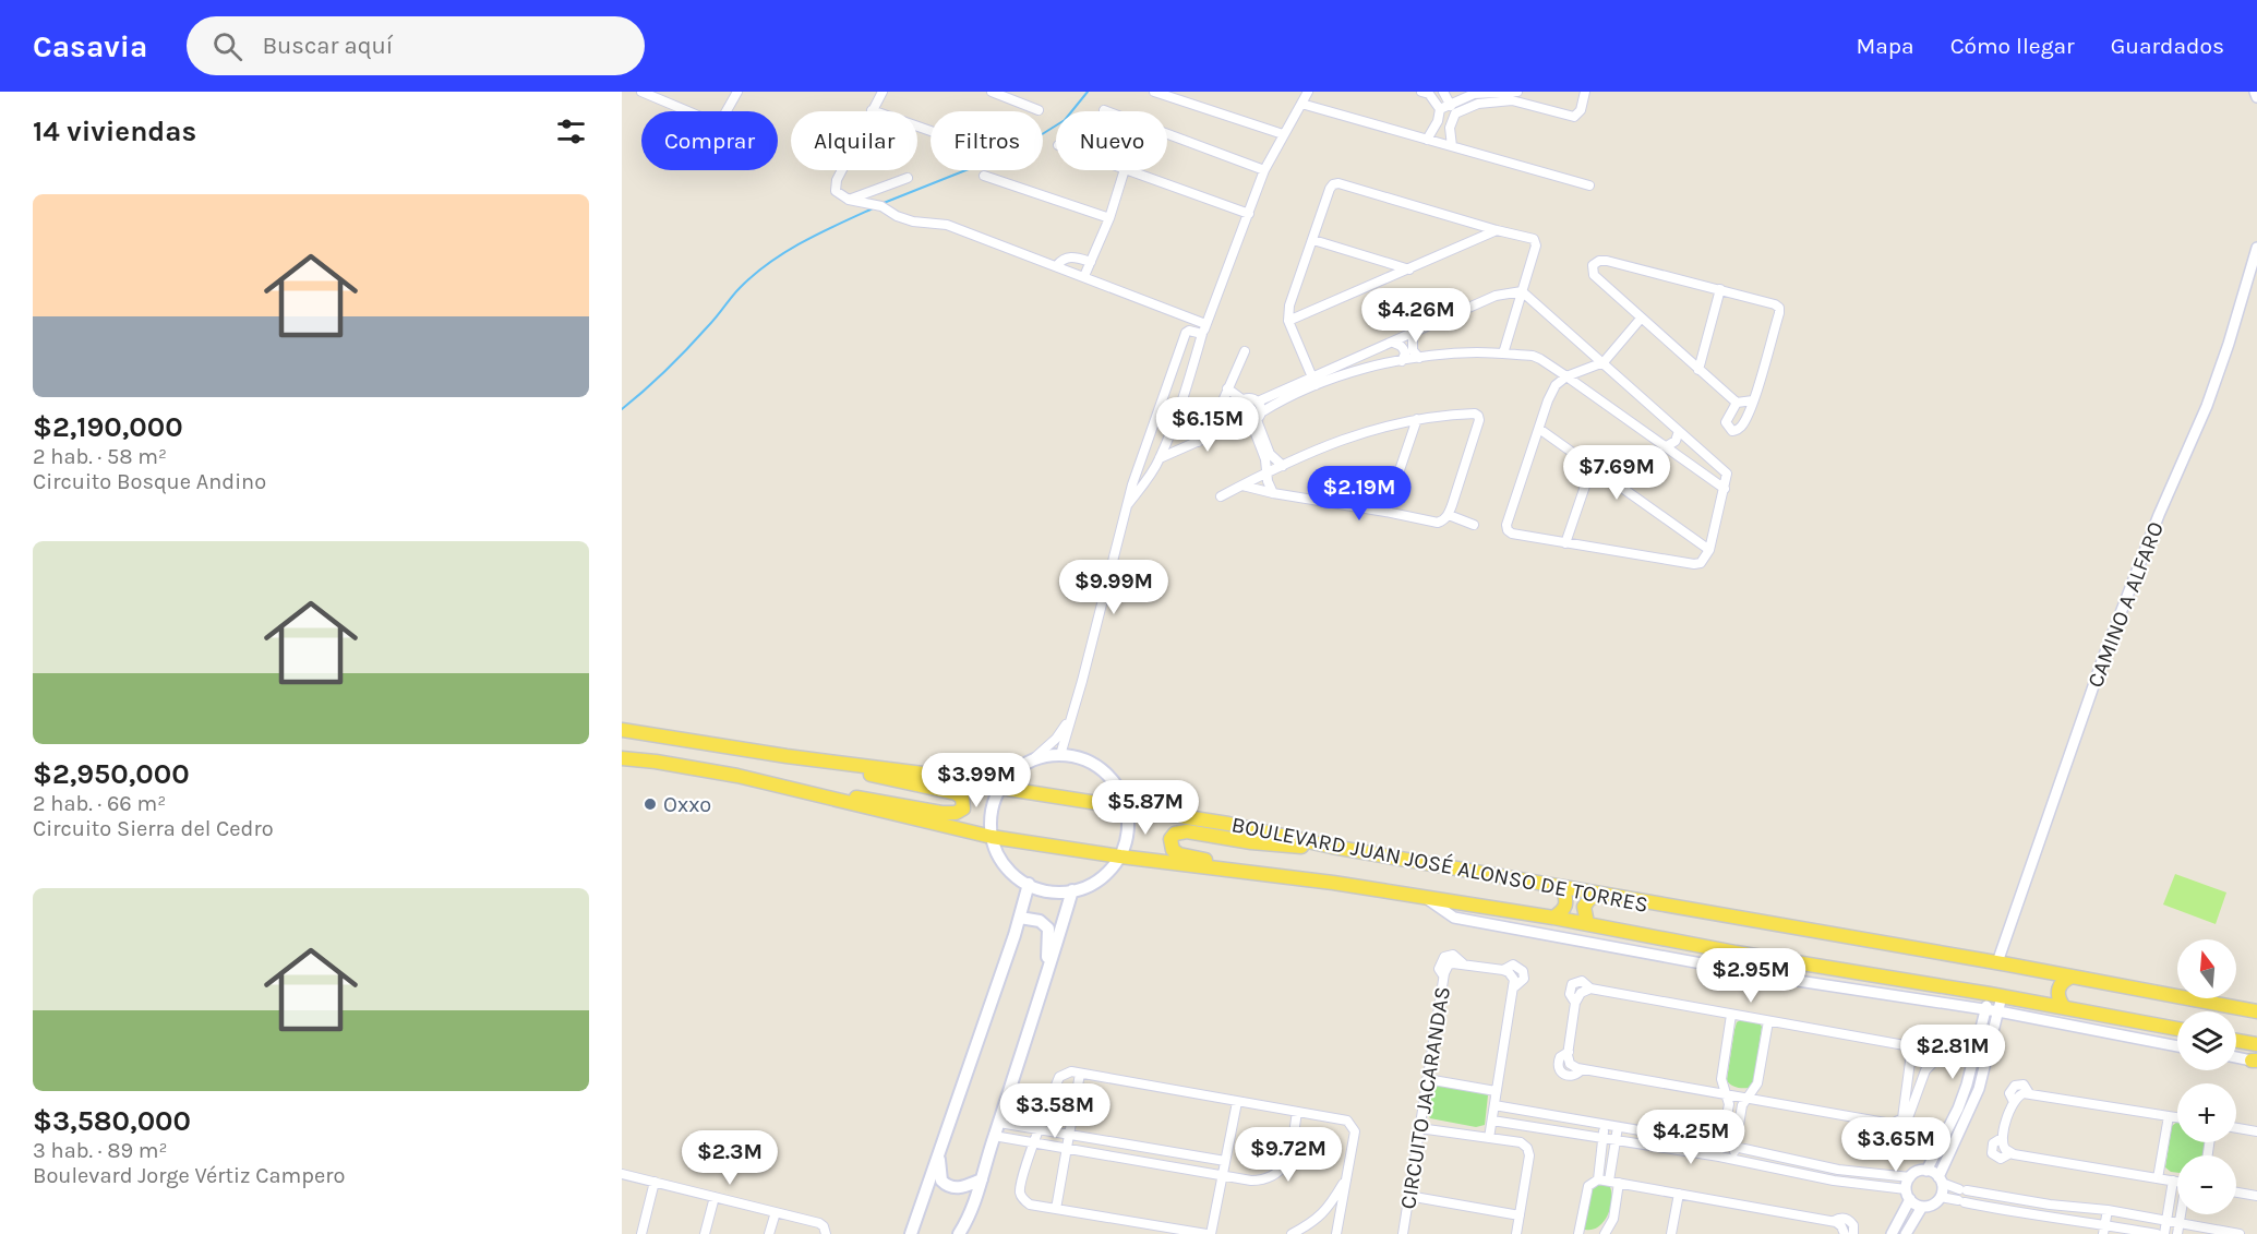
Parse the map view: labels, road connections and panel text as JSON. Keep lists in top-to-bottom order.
{
  "streets": {
    "main road": ["BOULEVARD JUAN JOSÉ ALONSO DE TORRES"],
    "street": ["CAMINO A ALFARO", "CIRCUITO JACARANDAS"]
  },
  "crossings": [
    ["CAMINO A ALFARO", "BOULEVARD JUAN JOSÉ ALONSO DE TORRES"]
  ],
  "places": ["Oxxo"],
  "north": "top",
  "page": {
    "header": "Casavia",
    "search": "Buscar aquí",
    "nav": ["Mapa", "Cómo llegar", "Guardados"],
    "heading": "14 viviendas",
    "chip": [
      "Comprar",
      "Alquilar",
      "Filtros",
      "Nuevo"
    ],
    "list": [
      {
        "name": "$2,190,000",
        "note": "2 hab. · 58 m² · Circuito Bosque Andino"
      },
      {
        "name": "$2,950,000",
        "note": "2 hab. · 66 m² · Circuito Sierra del Cedro"
      },
      {
        "name": "$3,580,000",
        "note": "3 hab. · 89 m² · Boulevard Jorge Vértiz Campero"
      }
    ],
    "price": [
      "$4.26M",
      "$6.15M",
      "$7.69M",
      "$2.19M",
      "$9.99M",
      "$3.99M",
      "$5.87M",
      "$2.95M",
      "$2.81M",
      "$3.58M",
      "$4.25M",
      "$3.65M",
      "$9.72M",
      "$2.3M"
    ],
    "map_buttons": ["+", "−"]
  }
}
